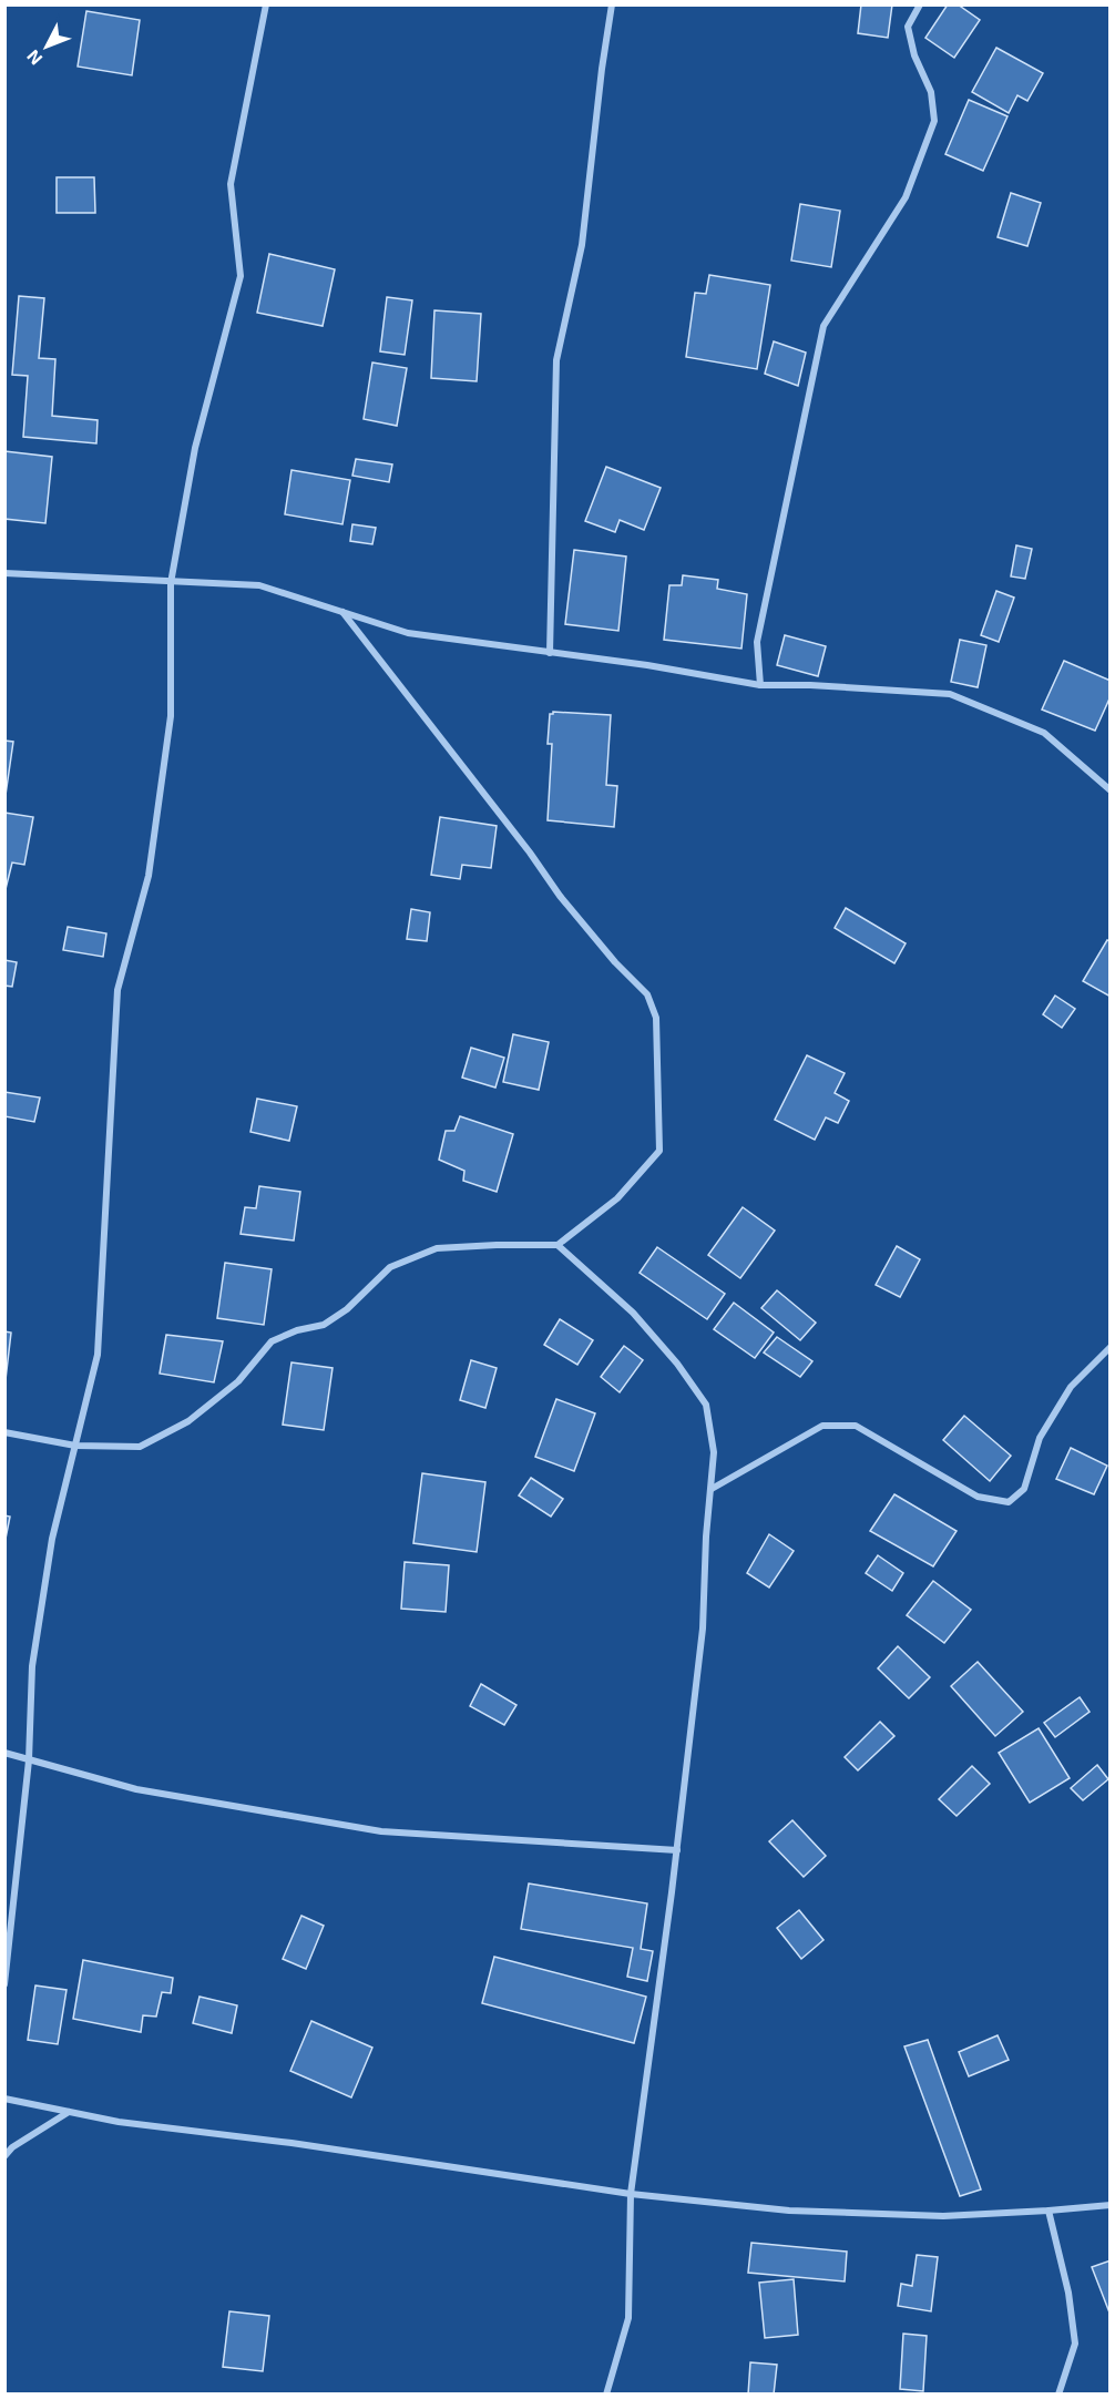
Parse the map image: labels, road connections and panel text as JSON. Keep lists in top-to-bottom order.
{
  "north": "bottom left"
}
